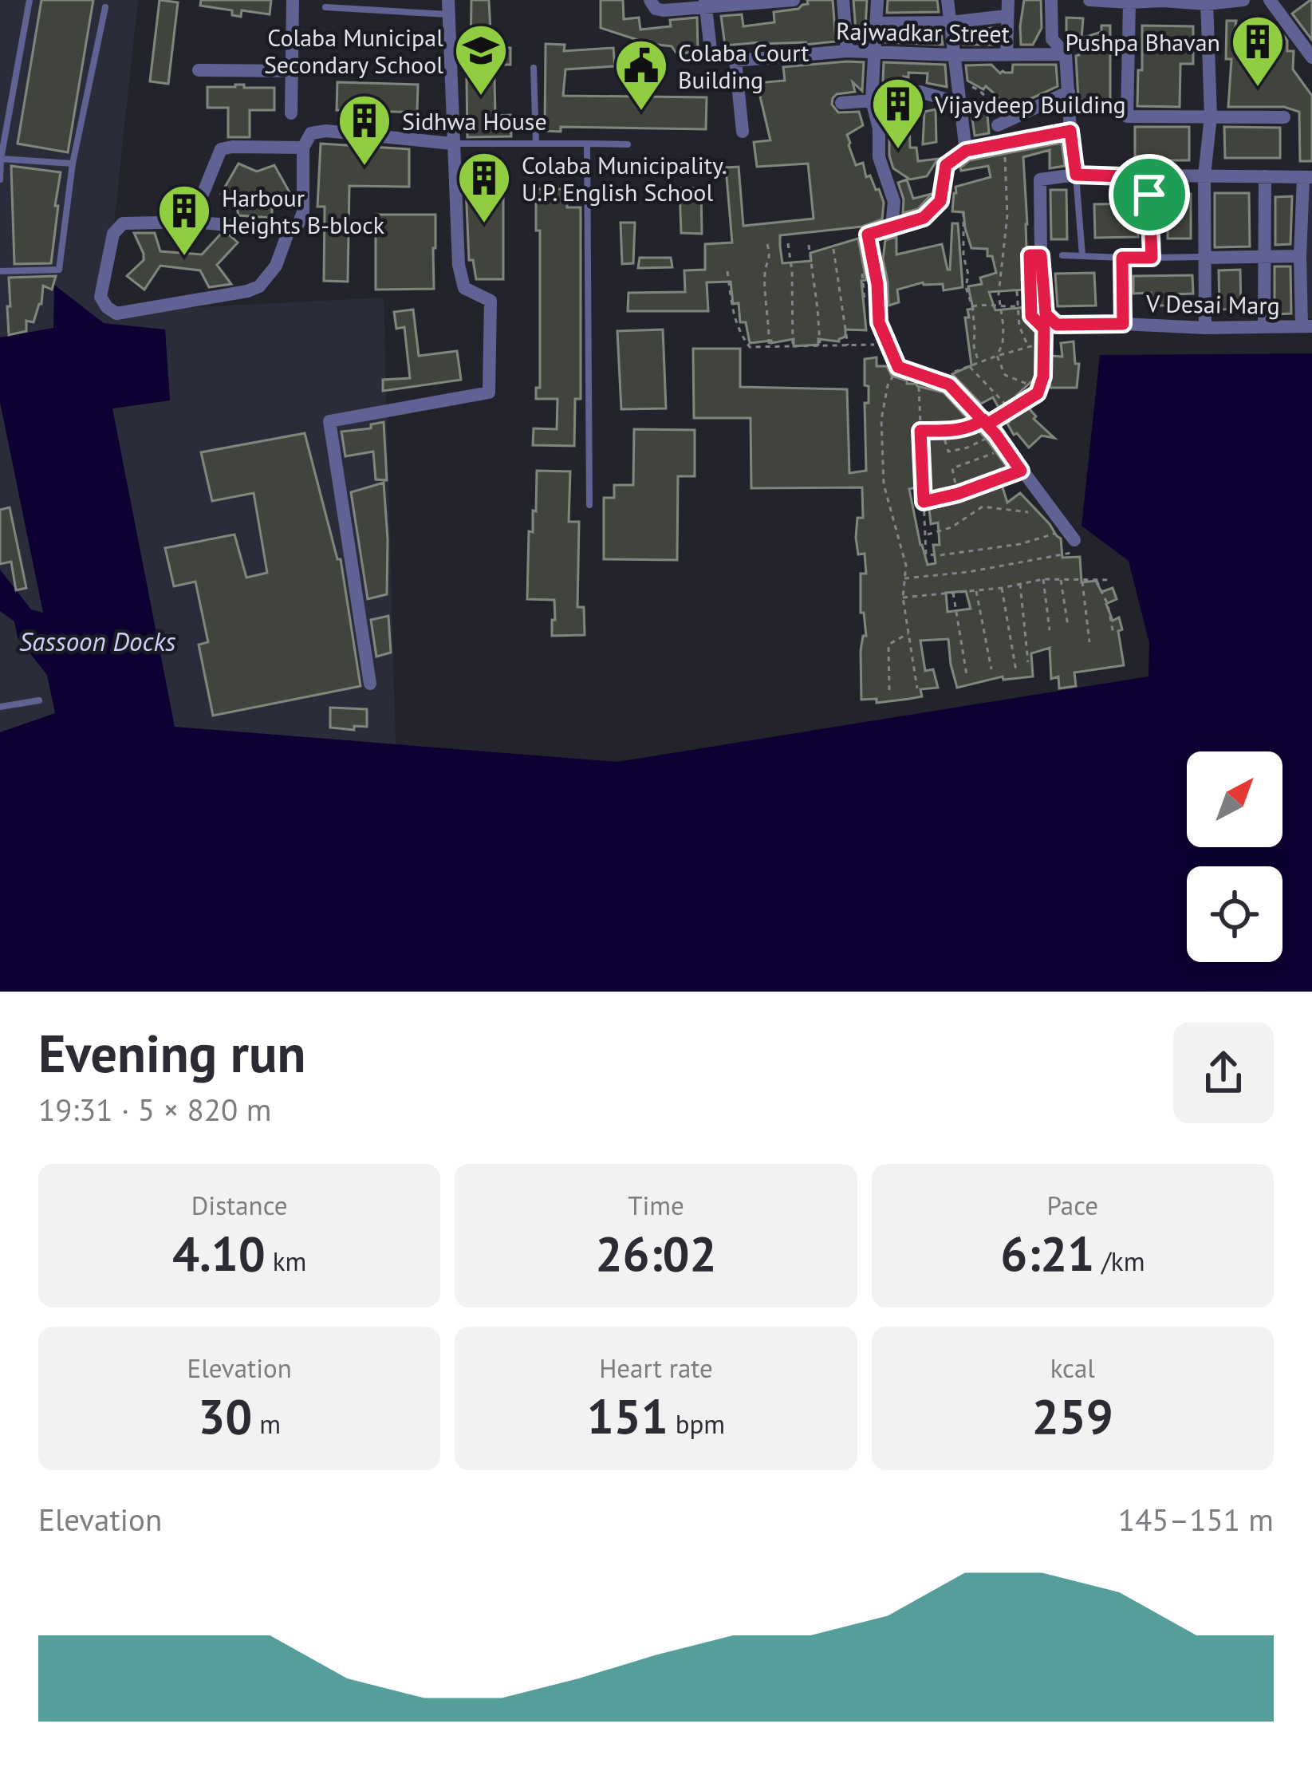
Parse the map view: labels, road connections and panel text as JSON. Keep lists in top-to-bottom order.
{
  "streets": {
    "street": ["Rajwadkar Street", "V Desai Marg"]
  },
  "water": ["Sassoon Docks"],
  "places": {
    "building": [
      "Pushpa Bhavan",
      "Vijaydeep Building",
      "Sidhwa House",
      "Colaba Municipality. U.P. English School",
      "Harbour Heights B-block"
    ],
    "school or university": ["Colaba Municipal Secondary School"],
    "public building": ["Colaba Court Building"]
  },
  "north": "top right",
  "page": {
    "heading": ["Evening run", "19:31 · 5 × 820 m"],
    "stats": [
      ["Distance", "4.10 km"],
      ["Time", "26:02"],
      ["Pace", "6:21 /km"],
      ["Elevation", "30 m"],
      ["Heart rate", "151 bpm"],
      ["kcal", "259"]
    ],
    "chart": ["Elevation", "145–151 m"]
  }
}
